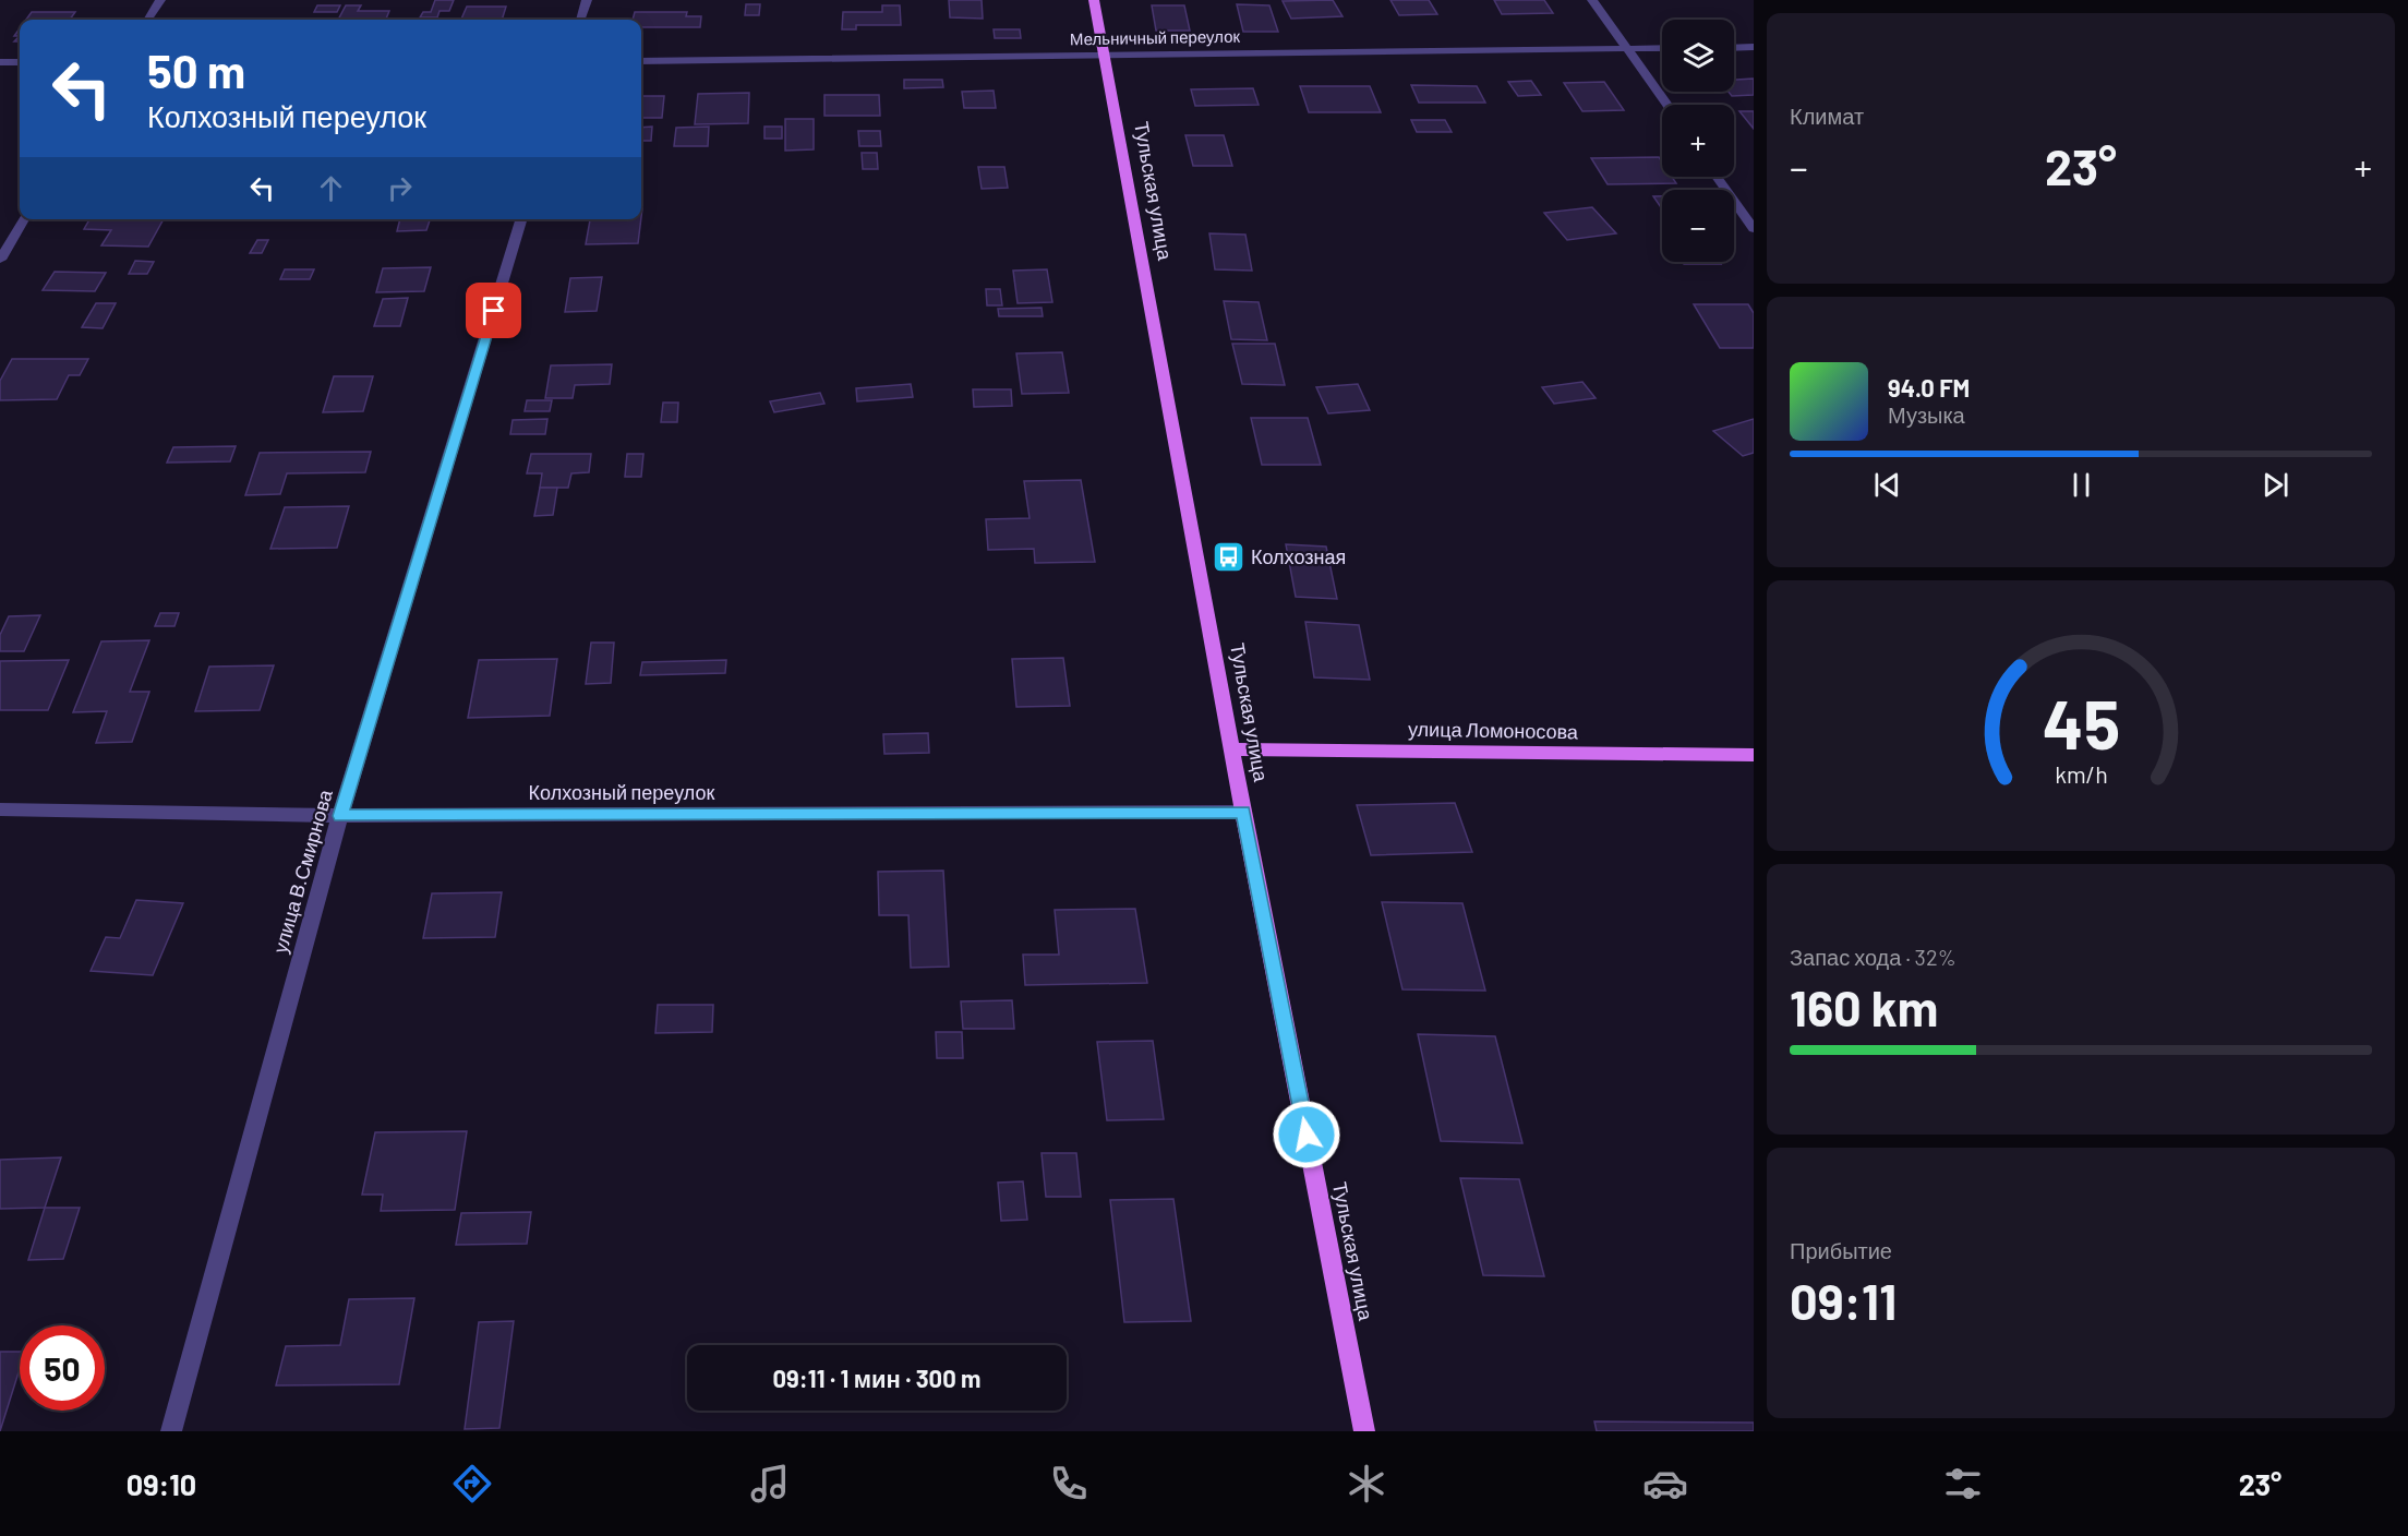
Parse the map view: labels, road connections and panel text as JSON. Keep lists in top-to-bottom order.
{
  "streets": {
    "main road": ["Тульская улица", "улица Ломоносова"],
    "street": ["Мельничный переулок", "Колхозный переулок", "улица В.Смирнова"]
  },
  "crossings": [
    ["Мельничный переулок", "Тульская улица"],
    ["Тульская улица", "улица Ломоносова"],
    ["Тульская улица", "Колхозный переулок"],
    ["Колхозный переулок", "улица В.Смирнова"]
  ],
  "places": {
    "bus stop": ["Колхозная"]
  },
  "page": {
    "tile": [
      "Климат",
      ["Запас хода · 32%", "160 km"],
      ["Прибытие", "09:11"]
    ],
    "map_buttons": ["+", "−"],
    "turn": ["50 m", "Колхозный переулок"],
    "heat": ["−", "23°", "+"],
    "song": ["94.0 FM", "Музыка"],
    "limit": "50",
    "trip": "09:11 · 1 мин · 300 m",
    "tabs": ["09:10", "23°"],
    "gauge": ["45", "km/h"]
  }
}
